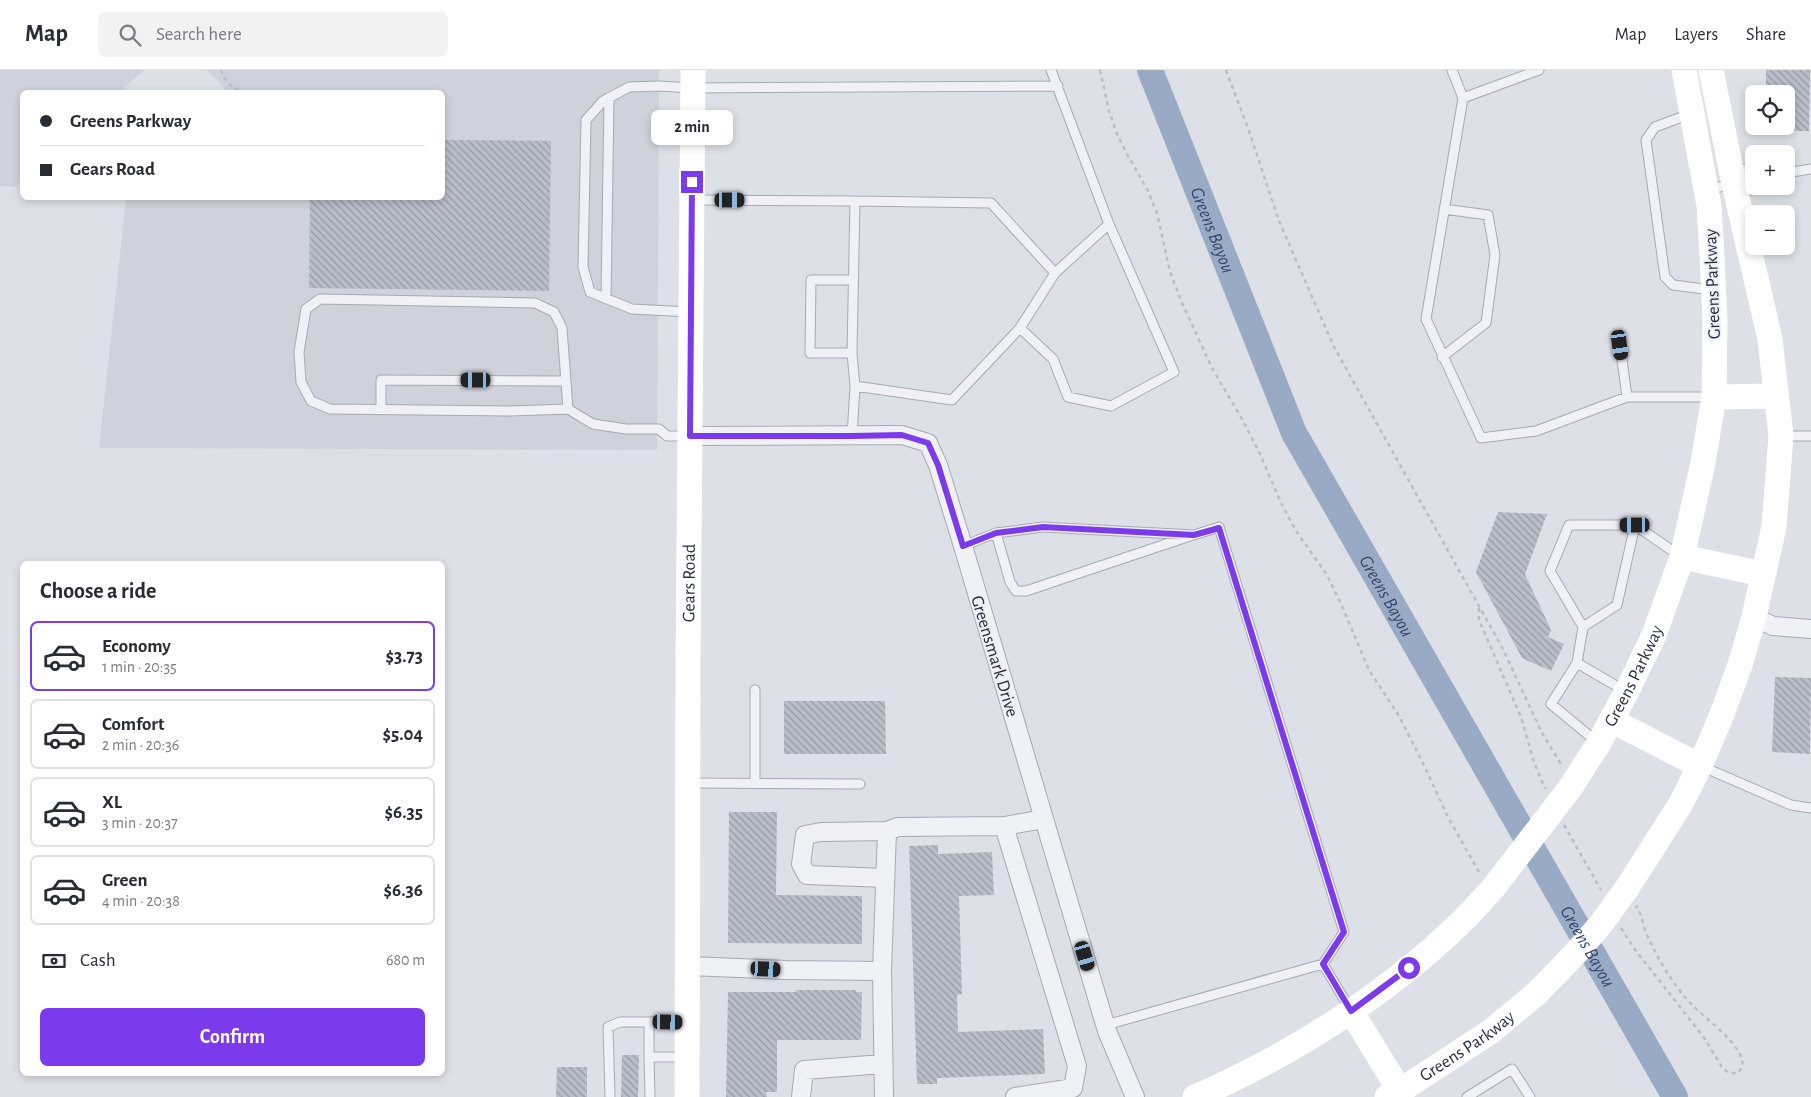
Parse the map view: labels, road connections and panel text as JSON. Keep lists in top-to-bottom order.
{
  "streets": {
    "street": ["Greens Parkway", "Gears Road", "Greensmark Drive"]
  },
  "crossings": [
    ["Gears Road", "Greensmark Drive"]
  ],
  "water": ["Greens Bayou"],
  "page": {
    "header": "Map",
    "search": "Search here",
    "nav": ["Map", "Layers", "Share"],
    "map_buttons": ["+", "−"],
    "banner": ["Greens Parkway", "Gears Road"],
    "bubble": "2 min",
    "heading": "Choose a ride",
    "list": [
      {
        "name": "Economy",
        "note": "1 min · 20:35",
        "value": "$3.73"
      },
      {
        "name": "Comfort",
        "note": "2 min · 20:36",
        "value": "$5.04"
      },
      {
        "name": "XL",
        "note": "3 min · 20:37",
        "value": "$6.35"
      },
      {
        "name": "Green",
        "note": "4 min · 20:38",
        "value": "$6.36"
      }
    ],
    "pay": ["Cash", "680 m"],
    "buttons": "Confirm"
  }
}
